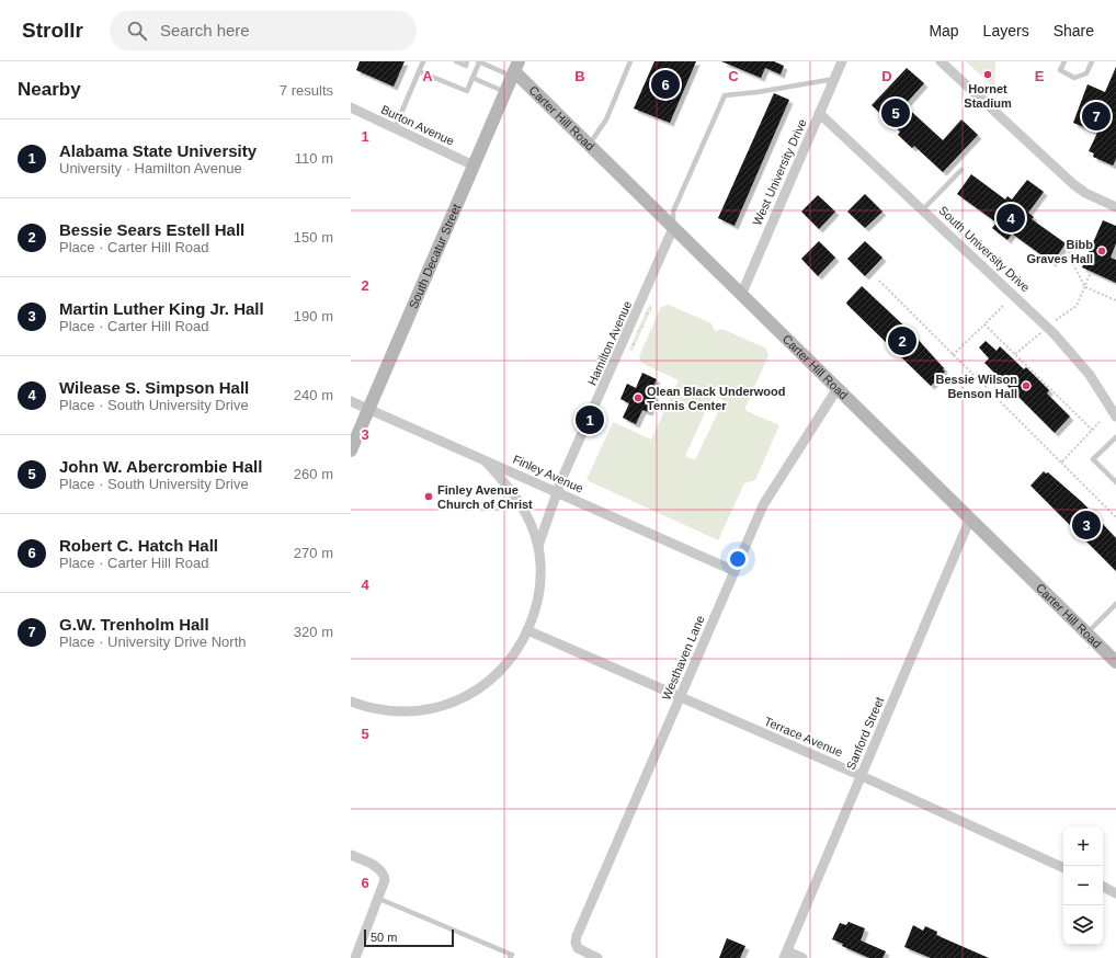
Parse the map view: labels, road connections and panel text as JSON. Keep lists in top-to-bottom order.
{
  "streets": {
    "main road": ["Carter Hill Road", "South Decatur Street"],
    "street": [
      "Burton Avenue",
      "West University Drive",
      "South University Drive",
      "Hamilton Avenue",
      "Finley Avenue",
      "Westhaven Lane",
      "Sanford Street",
      "Terrace Avenue"
    ]
  },
  "crossings": [
    ["Carter Hill Road", "West University Drive"],
    ["Carter Hill Road", "South Decatur Street"],
    ["Carter Hill Road", "Hamilton Avenue"],
    ["Carter Hill Road", "Westhaven Lane"],
    ["Carter Hill Road", "Sanford Street"],
    ["Burton Avenue", "South Decatur Street"],
    ["West University Drive", "South University Drive"],
    ["South Decatur Street", "Finley Avenue"],
    ["Hamilton Avenue", "Finley Avenue"],
    ["Finley Avenue", "Westhaven Lane"],
    ["Westhaven Lane", "Terrace Avenue"],
    ["Sanford Street", "Terrace Avenue"]
  ],
  "places": [
    "Hornet Stadium",
    "Bibb Graves Hall",
    "Bessie Wilson Benson Hall",
    "Olean Black Underwood Tennis Center",
    "Finley Avenue Church of Christ"
  ],
  "scale_bar": "50 m",
  "page": {
    "header": "Strollr",
    "search": "Search here",
    "nav": ["Map", "Layers", "Share"],
    "heading": ["Nearby", "7 results"],
    "pins": [
      "6",
      "5",
      "7",
      "4",
      "2",
      "1",
      "3"
    ],
    "list": [
      {
        "mark": "1",
        "name": "Alabama State University",
        "note": "University · Hamilton Avenue",
        "value": "110 m"
      },
      {
        "mark": "2",
        "name": "Bessie Sears Estell Hall",
        "note": "Place · Carter Hill Road",
        "value": "150 m"
      },
      {
        "mark": "3",
        "name": "Martin Luther King Jr. Hall",
        "note": "Place · Carter Hill Road",
        "value": "190 m"
      },
      {
        "mark": "4",
        "name": "Wilease S. Simpson Hall",
        "note": "Place · South University Drive",
        "value": "240 m"
      },
      {
        "mark": "5",
        "name": "John W. Abercrombie Hall",
        "note": "Place · South University Drive",
        "value": "260 m"
      },
      {
        "mark": "6",
        "name": "Robert C. Hatch Hall",
        "note": "Place · Carter Hill Road",
        "value": "270 m"
      },
      {
        "mark": "7",
        "name": "G.W. Trenholm Hall",
        "note": "Place · University Drive North",
        "value": "320 m"
      }
    ],
    "map_buttons": ["+", "−"],
    "scale": "50 m"
  },
  "grid": {
    "columns": [
      "A",
      "B",
      "C",
      "D",
      "E"
    ],
    "rows": [
      "1",
      "2",
      "3",
      "4",
      "5",
      "6"
    ]
  }
}
